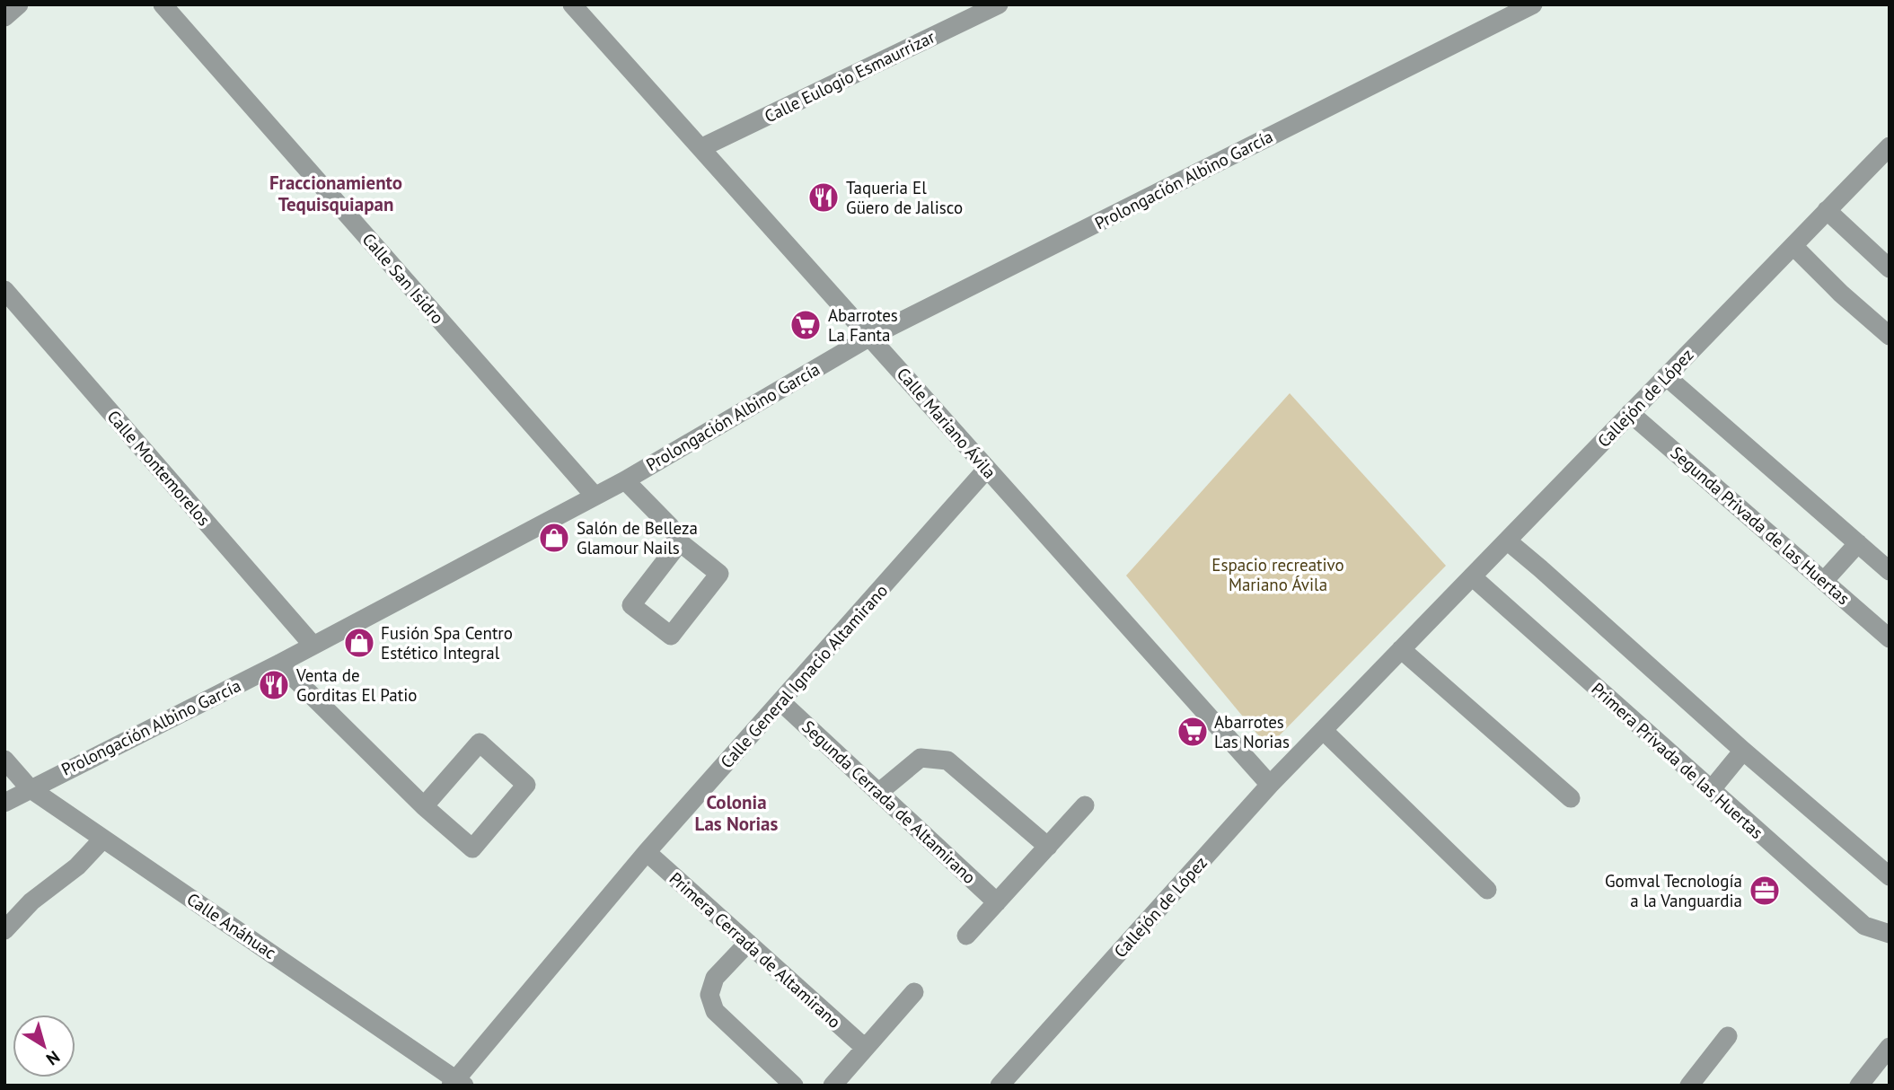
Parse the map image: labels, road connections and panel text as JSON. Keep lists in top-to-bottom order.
{
  "streets": {
    "street": [
      "Calle Eulogio Esmaurrizar",
      "Prolongación Albino García",
      "Calle San Isidro",
      "Callejón de López",
      "Calle Mariano Ávila",
      "Calle Montemorelos",
      "Segunda Privada de las Huertas",
      "Calle General Ignacio Altamirano",
      "Primera Privada de las Huertas",
      "Segunda Cerrada de Altamirano",
      "Calle Anáhuac",
      "Primera Cerrada de Altamirano"
    ]
  },
  "crossings": [
    ["Calle Eulogio Esmaurrizar", "Calle Mariano Ávila"],
    ["Prolongación Albino García", "Calle San Isidro"],
    ["Prolongación Albino García", "Calle Mariano Ávila"],
    ["Prolongación Albino García", "Calle Montemorelos"],
    ["Prolongación Albino García", "Calle Anáhuac"],
    ["Callejón de López", "Calle Mariano Ávila"],
    ["Callejón de López", "Segunda Privada de las Huertas"],
    ["Callejón de López", "Primera Privada de las Huertas"],
    ["Calle Mariano Ávila", "Calle General Ignacio Altamirano"],
    ["Calle General Ignacio Altamirano", "Segunda Cerrada de Altamirano"],
    ["Calle General Ignacio Altamirano", "Calle Anáhuac"],
    ["Calle General Ignacio Altamirano", "Primera Cerrada de Altamirano"]
  ],
  "districts": ["Fraccionamiento Tequisquiapan", "Colonia Las Norias"],
  "parks": ["Espacio recreativo Mariano Ávila"],
  "places": {
    "restaurant": ["Taqueria El Güero de Jalisco", "Venta de Gorditas El Patio"],
    "supermarket": ["Abarrotes La Fanta", "Abarrotes Las Norias"],
    "shop": ["Salón de Belleza Glamour Nails", "Fusión Spa Centro Estético Integral"],
    "office": ["Gomval Tecnología a la Vanguardia"]
  },
  "north": "bottom right"
}
